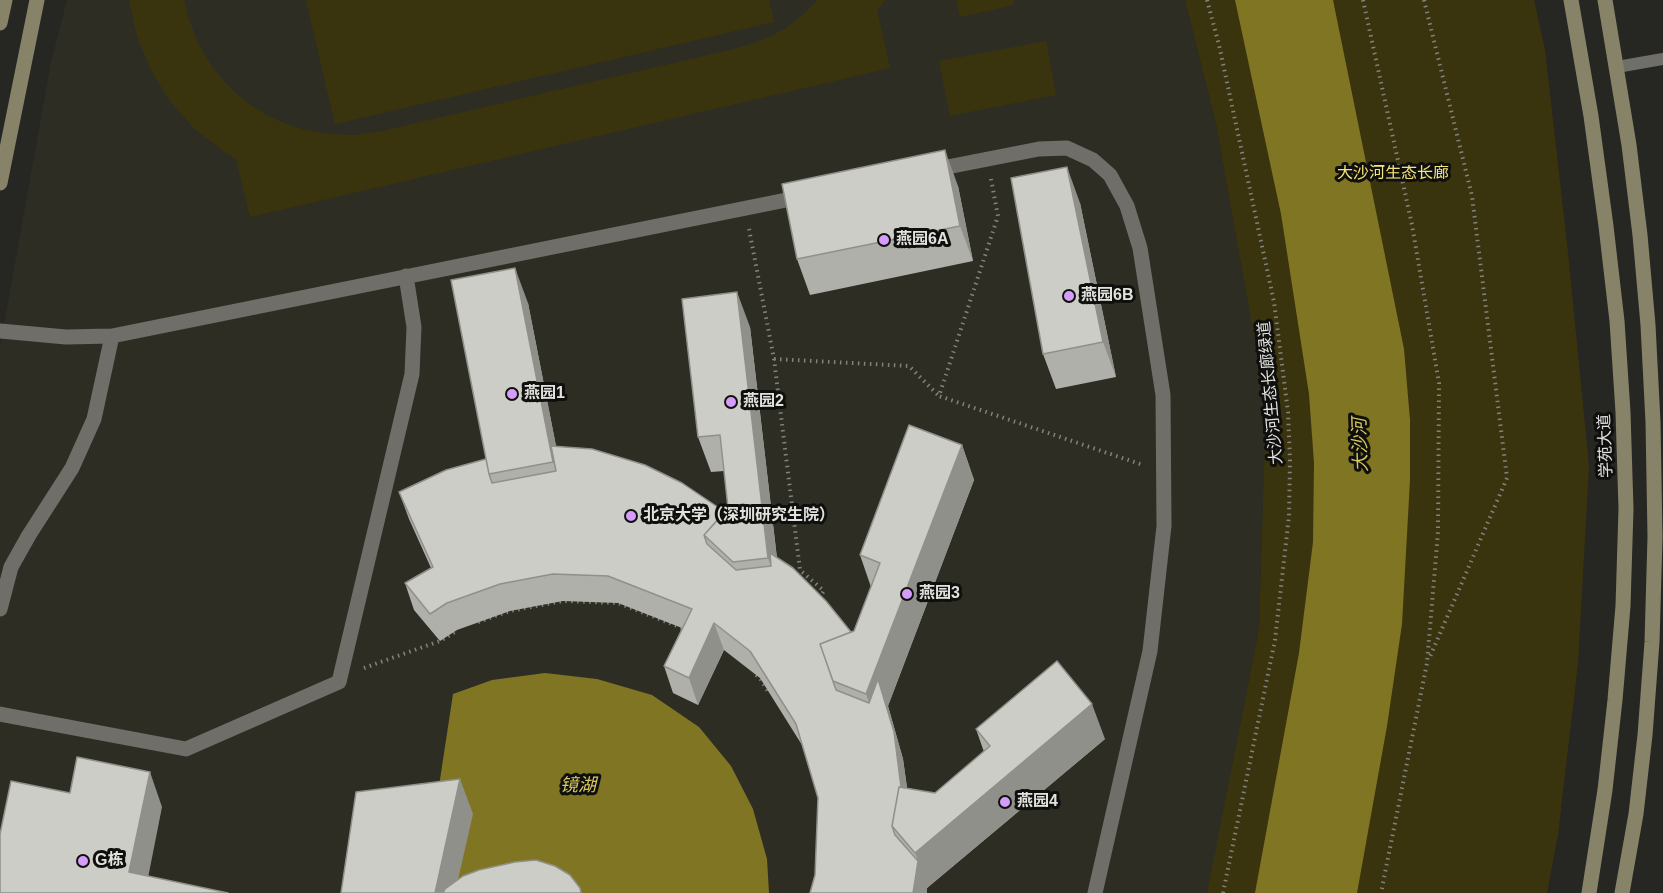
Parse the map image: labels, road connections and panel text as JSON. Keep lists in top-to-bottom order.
{
  "streets": {
    "street": ["学苑大道"],
    "path": ["大沙河生态长廊绿道"]
  },
  "water": ["大沙河", "镜湖"],
  "parks": ["大沙河生态长廊"],
  "places": [
    "燕园6A",
    "燕园6B",
    "燕园1",
    "燕园2",
    "北京大学（深圳研究生院）",
    "燕园3",
    "燕园4",
    "G栋"
  ]
}
